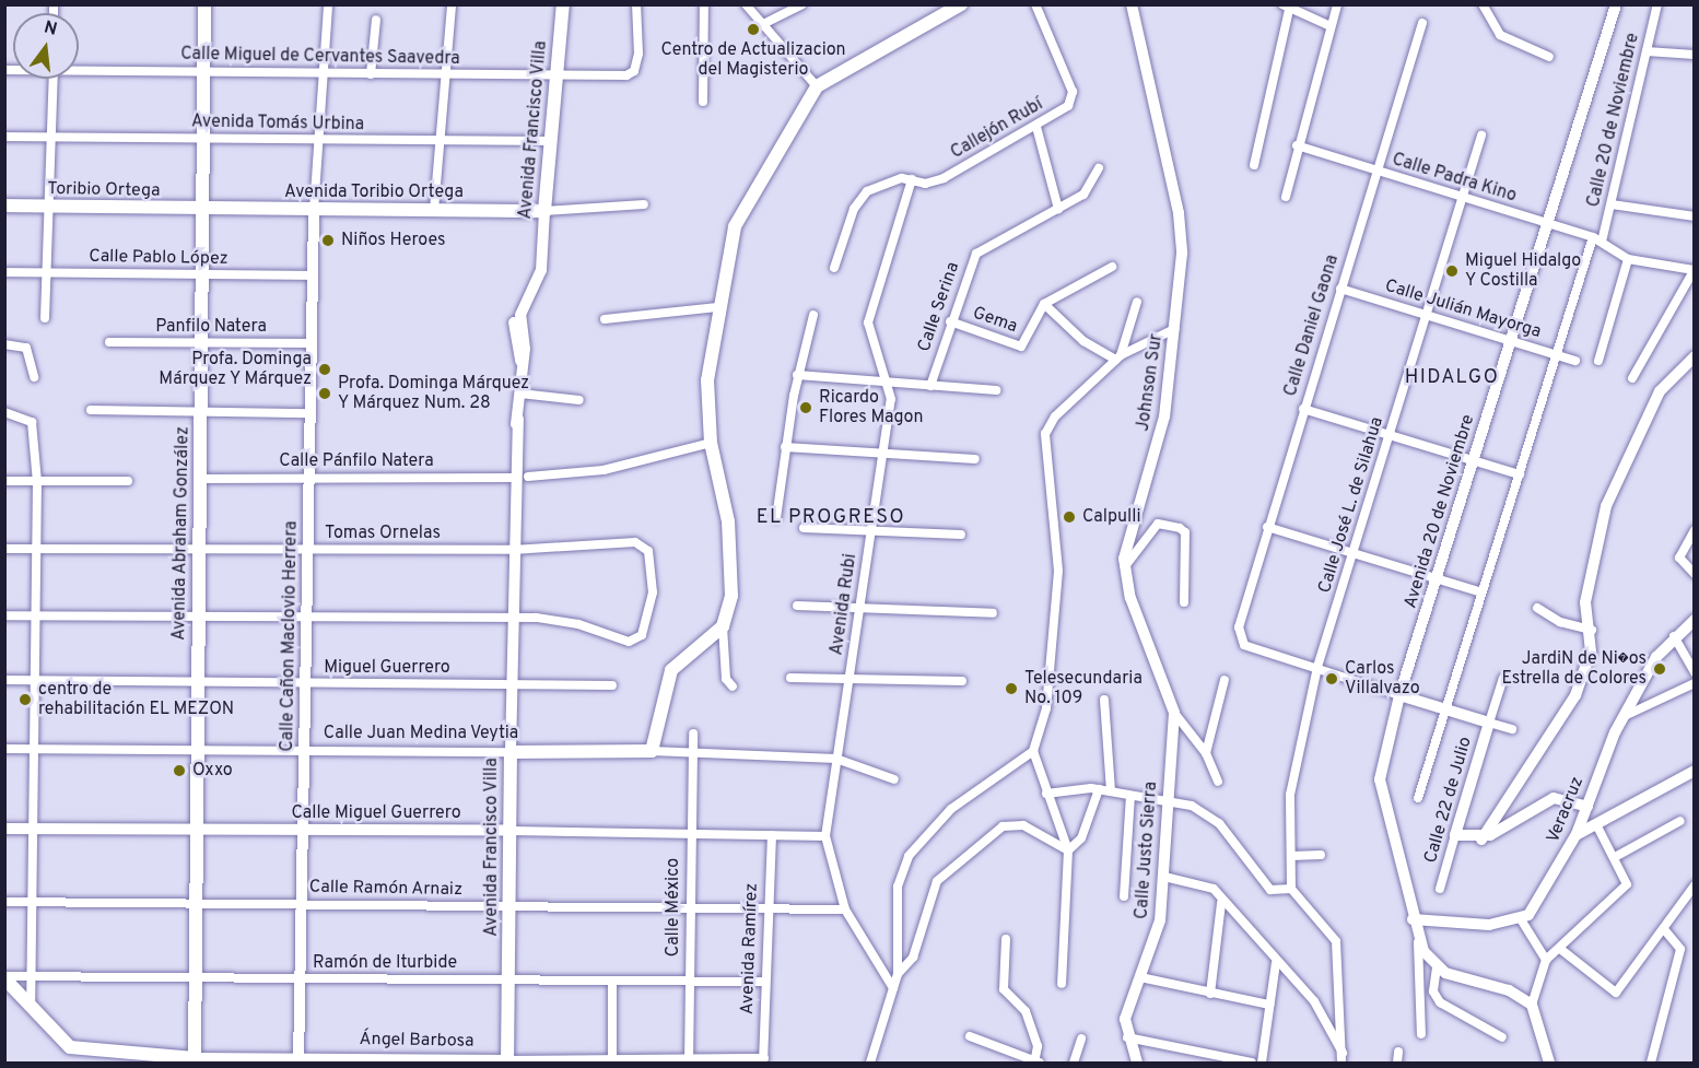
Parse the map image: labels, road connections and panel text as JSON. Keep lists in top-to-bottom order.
{
  "streets": {
    "main road": [
      "Avenida Francisco Villa",
      "Toribio Ortega",
      "Avenida Toribio Ortega",
      "Avenida Abraham González",
      "Calle Juan Medina Veytia",
      "Ángel Barbosa"
    ],
    "street": [
      "Calle Miguel de Cervantes Saavedra",
      "Calle 20 de Noviembre",
      "Avenida Tomás Urbina",
      "Callejón Rubí",
      "Calle Padra Kino",
      "Calle Pablo López",
      "Calle Serina",
      "Calle Julián Mayorga",
      "Gema",
      "Calle Daniel Gaona",
      "Panfilo Natera",
      "Johnson Sur",
      "Calle Pánfilo Natera",
      "Calle José L. de Silahua",
      "Avenida 20 de Noviembre",
      "Tomas Ornelas",
      "Avenida Rubi",
      "Calle Cañon Maclovio Herrera",
      "Miguel Guerrero",
      "Calle 22 de Julio",
      "Veracruz",
      "Calle Miguel Guerrero",
      "Calle Justo Sierra",
      "Calle Ramón Arnaiz",
      "Calle México",
      "Avenida Ramírez",
      "Ramón de Iturbide"
    ]
  },
  "crossings": [
    ["Calle Miguel de Cervantes Saavedra", "Avenida Francisco Villa"],
    ["Calle Miguel de Cervantes Saavedra", "Avenida Abraham González"],
    ["Calle 20 de Noviembre", "Calle Padra Kino"],
    ["Avenida Tomás Urbina", "Avenida Francisco Villa"],
    ["Avenida Tomás Urbina", "Avenida Abraham González"],
    ["Callejón Rubí", "Avenida Rubi"],
    ["Avenida Francisco Villa", "Avenida Toribio Ortega"],
    ["Avenida Francisco Villa", "Calle Pánfilo Natera"],
    ["Avenida Francisco Villa", "Tomas Ornelas"],
    ["Avenida Francisco Villa", "Miguel Guerrero"],
    ["Avenida Francisco Villa", "Calle Juan Medina Veytia"],
    ["Avenida Francisco Villa", "Calle Miguel Guerrero"],
    ["Avenida Francisco Villa", "Calle Ramón Arnaiz"],
    ["Avenida Francisco Villa", "Ramón de Iturbide"],
    ["Avenida Francisco Villa", "Ángel Barbosa"],
    ["Calle Padra Kino", "Calle Daniel Gaona"],
    ["Calle Padra Kino", "Calle José L. de Silahua"],
    ["Calle Padra Kino", "Avenida 20 de Noviembre"],
    ["Toribio Ortega", "Avenida Toribio Ortega"],
    ["Toribio Ortega", "Avenida Abraham González"],
    ["Avenida Toribio Ortega", "Avenida Abraham González"],
    ["Avenida Toribio Ortega", "Calle Cañon Maclovio Herrera"],
    ["Calle Pablo López", "Avenida Abraham González"],
    ["Calle Pablo López", "Calle Cañon Maclovio Herrera"],
    ["Calle Serina", "Gema"],
    ["Calle Julián Mayorga", "Calle Daniel Gaona"],
    ["Calle Julián Mayorga", "Calle José L. de Silahua"],
    ["Calle Julián Mayorga", "Avenida 20 de Noviembre"],
    ["Calle Daniel Gaona", "Calle José L. de Silahua"],
    ["Panfilo Natera", "Avenida Abraham González"],
    ["Panfilo Natera", "Calle Cañon Maclovio Herrera"],
    ["Johnson Sur", "Calle Justo Sierra"],
    ["Calle Pánfilo Natera", "Avenida Abraham González"],
    ["Calle Pánfilo Natera", "Calle Cañon Maclovio Herrera"],
    ["Avenida Abraham González", "Tomas Ornelas"],
    ["Avenida Abraham González", "Miguel Guerrero"],
    ["Avenida Abraham González", "Calle Juan Medina Veytia"],
    ["Avenida Abraham González", "Calle Miguel Guerrero"],
    ["Avenida Abraham González", "Calle Ramón Arnaiz"],
    ["Avenida Abraham González", "Ramón de Iturbide"],
    ["Avenida Abraham González", "Ángel Barbosa"],
    ["Tomas Ornelas", "Calle Cañon Maclovio Herrera"],
    ["Avenida Rubi", "Calle Juan Medina Veytia"],
    ["Avenida Rubi", "Calle Miguel Guerrero"],
    ["Avenida Rubi", "Calle Ramón Arnaiz"],
    ["Calle Cañon Maclovio Herrera", "Miguel Guerrero"],
    ["Calle Cañon Maclovio Herrera", "Calle Juan Medina Veytia"],
    ["Calle Cañon Maclovio Herrera", "Calle Miguel Guerrero"],
    ["Calle Cañon Maclovio Herrera", "Calle Ramón Arnaiz"],
    ["Calle Cañon Maclovio Herrera", "Ramón de Iturbide"],
    ["Calle Cañon Maclovio Herrera", "Ángel Barbosa"],
    ["Calle Juan Medina Veytia", "Calle México"],
    ["Calle Miguel Guerrero", "Calle México"],
    ["Calle Miguel Guerrero", "Avenida Ramírez"],
    ["Calle Ramón Arnaiz", "Calle México"],
    ["Calle Ramón Arnaiz", "Avenida Ramírez"],
    ["Calle México", "Ramón de Iturbide"],
    ["Calle México", "Ángel Barbosa"],
    ["Avenida Ramírez", "Ramón de Iturbide"],
    ["Avenida Ramírez", "Ángel Barbosa"]
  ],
  "districts": ["HIDALGO", "EL PROGRESO"],
  "places": [
    "Centro de Actualizacion del Magisterio",
    "Niños Heroes",
    "Miguel Hidalgo Y Costilla",
    "Profa. Dominga Márquez Y Márquez",
    "Profa. Dominga Márquez Y Márquez Num. 28",
    "Ricardo Flores Magon",
    "Calpulli",
    "JardiN de Ni�os Estrella de Colores",
    "Carlos Villalvazo",
    "Telesecundaria No. 109",
    "centro de rehabilitación EL MEZON",
    "Oxxo"
  ],
  "north": "top"
}
